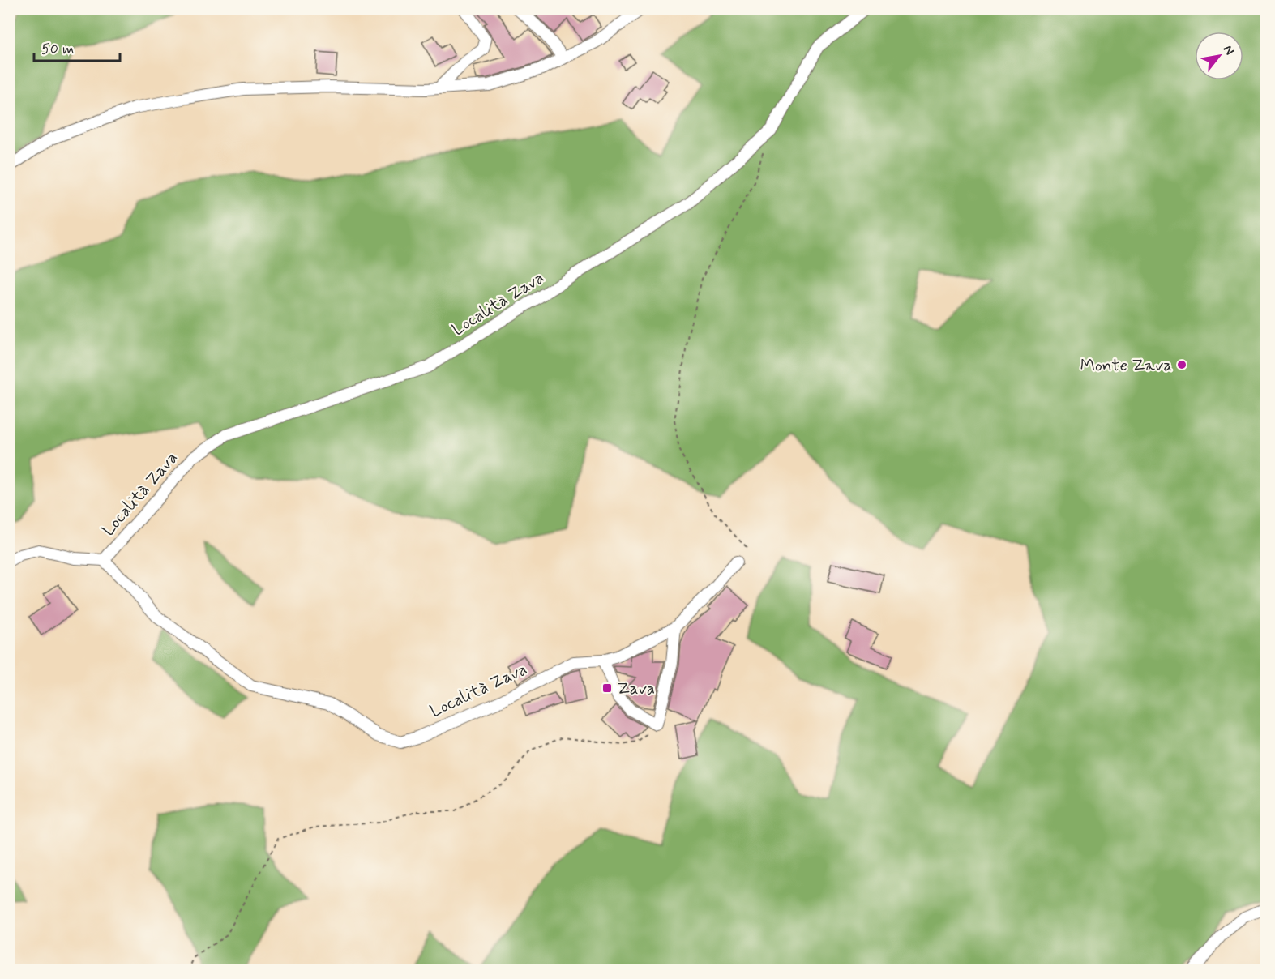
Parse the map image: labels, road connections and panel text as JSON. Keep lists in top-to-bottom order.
{
  "streets": {
    "street": ["Località Zava"]
  },
  "places": {
    "other": ["Monte Zava"],
    "transit": ["Zava"]
  },
  "scale_bar": "50 m",
  "north": "top right"
}
